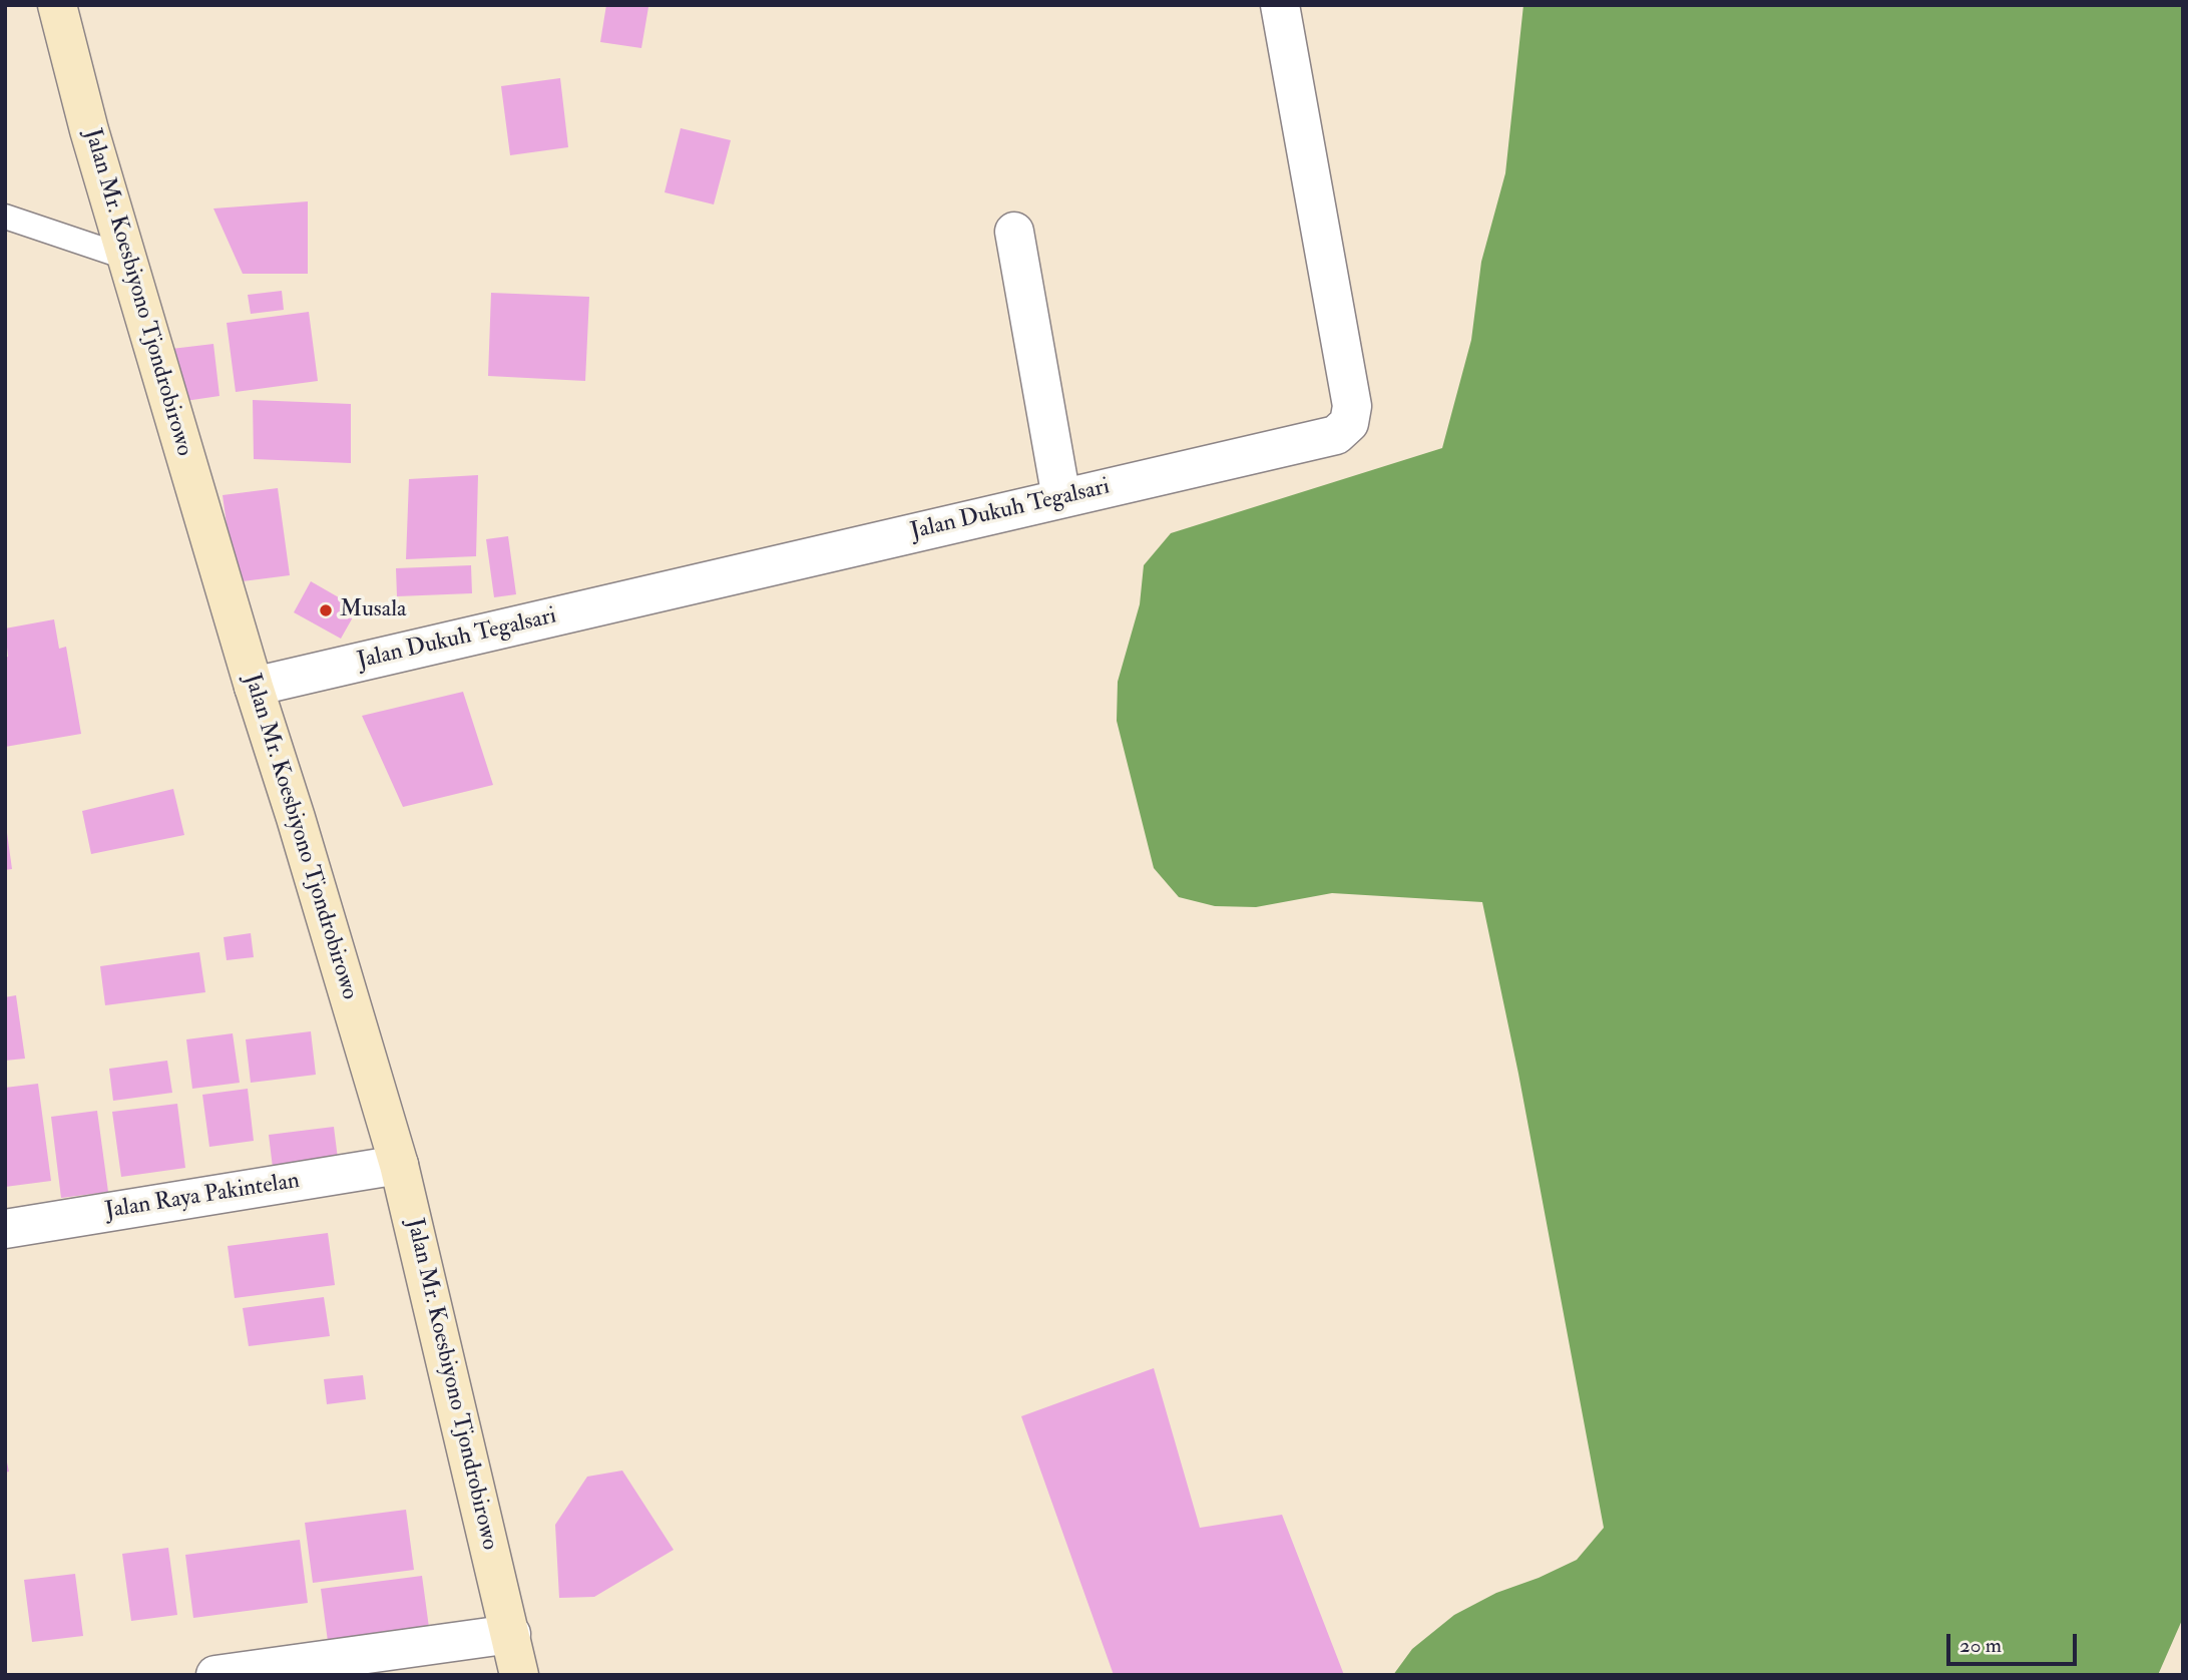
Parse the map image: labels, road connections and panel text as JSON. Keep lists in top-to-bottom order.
{
  "streets": {
    "main road": ["Jalan Mr. Koesbiyono Tjondrobirowo"],
    "street": ["Jalan Dukuh Tegalsari", "Jalan Raya Pakintelan"]
  },
  "crossings": [
    ["Jalan Mr. Koesbiyono Tjondrobirowo", "Jalan Dukuh Tegalsari"],
    ["Jalan Mr. Koesbiyono Tjondrobirowo", "Jalan Raya Pakintelan"]
  ],
  "places": ["Musala"],
  "scale_bar": "20 m"
}
